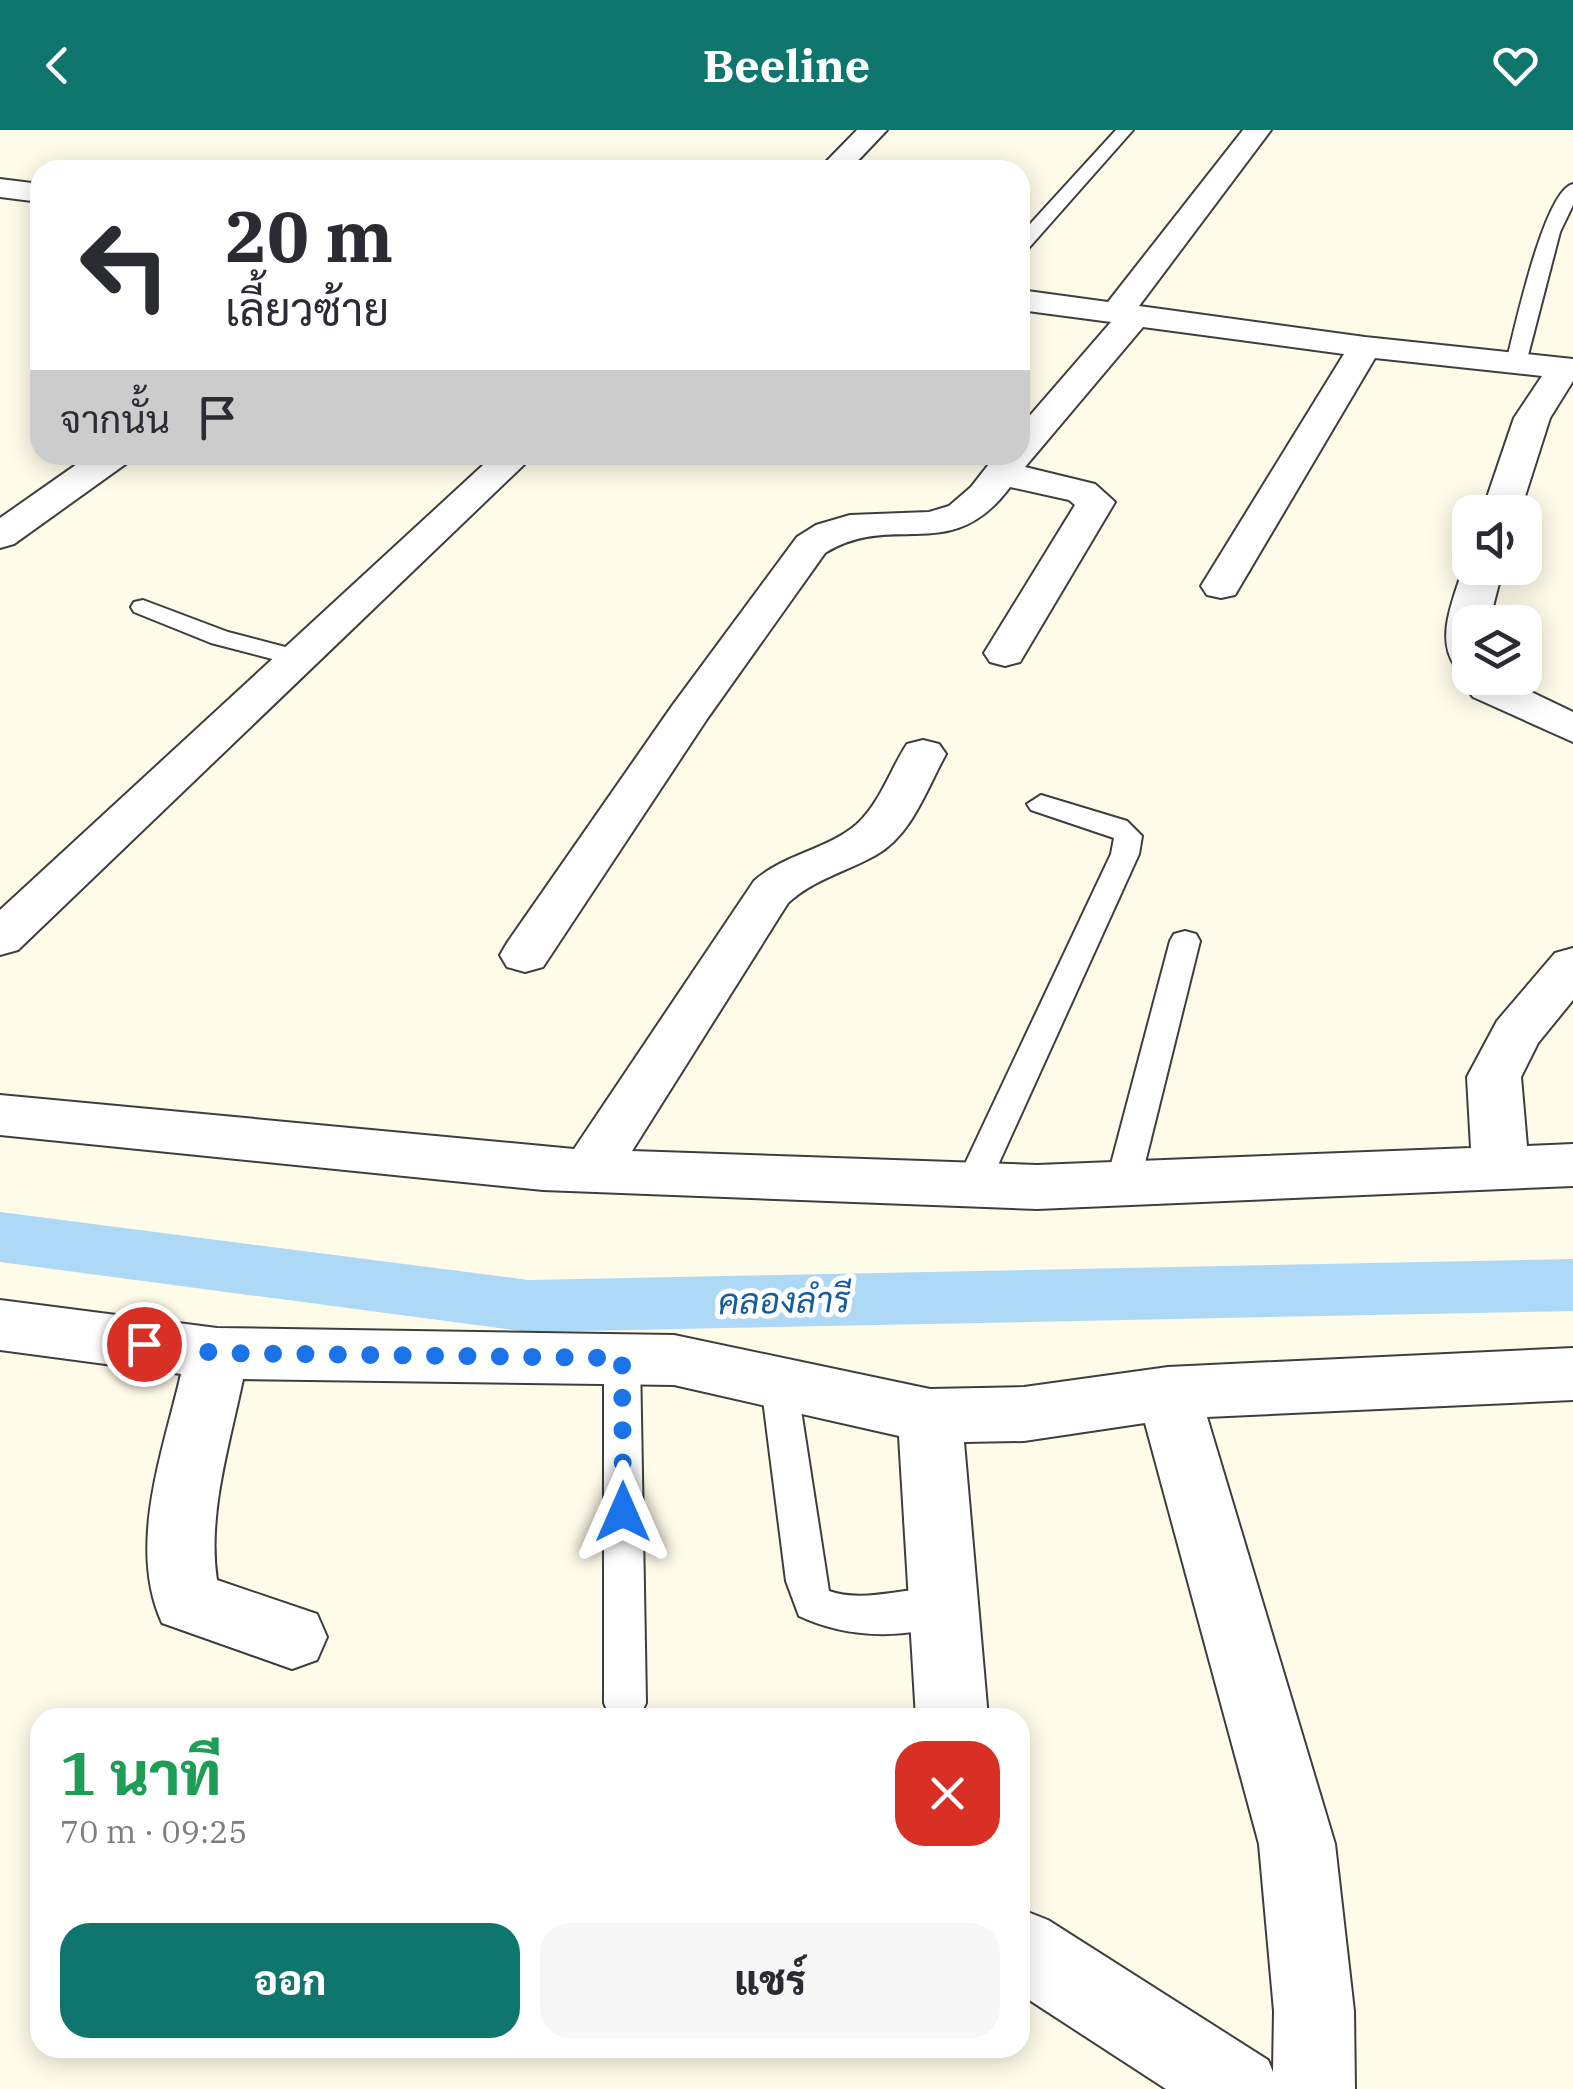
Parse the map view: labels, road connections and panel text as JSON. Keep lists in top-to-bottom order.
{
  "water": ["คลองลำรี"],
  "page": {
    "header": "Beeline",
    "turn": ["20 m", "เลี้ยวซ้าย"],
    "then": "จากนั้น",
    "heading": ["1 นาที", "70 m · 09:25"],
    "buttons": ["ออก", "แชร์"]
  }
}
